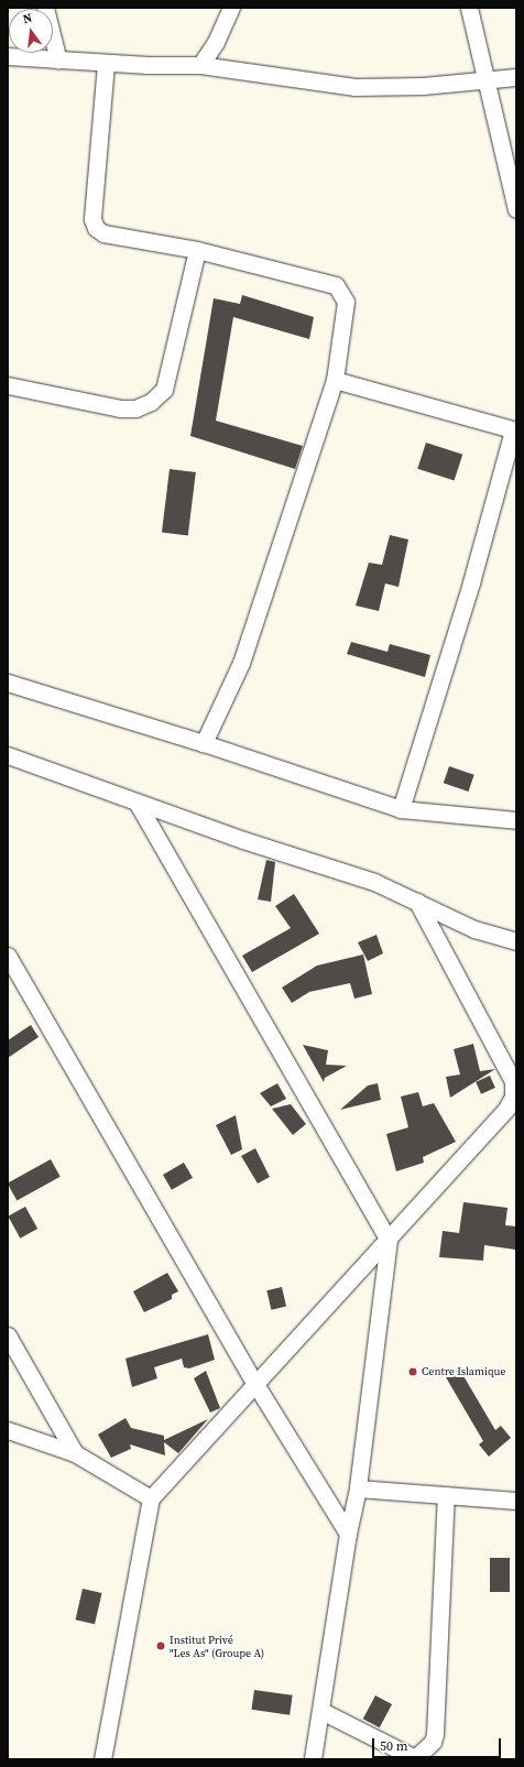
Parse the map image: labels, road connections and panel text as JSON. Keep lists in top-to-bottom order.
{
  "places": ["Centre Islamique", "Institut Privé \"Les As\" (Groupe A)"],
  "scale_bar": "50 m",
  "north": "top"
}
